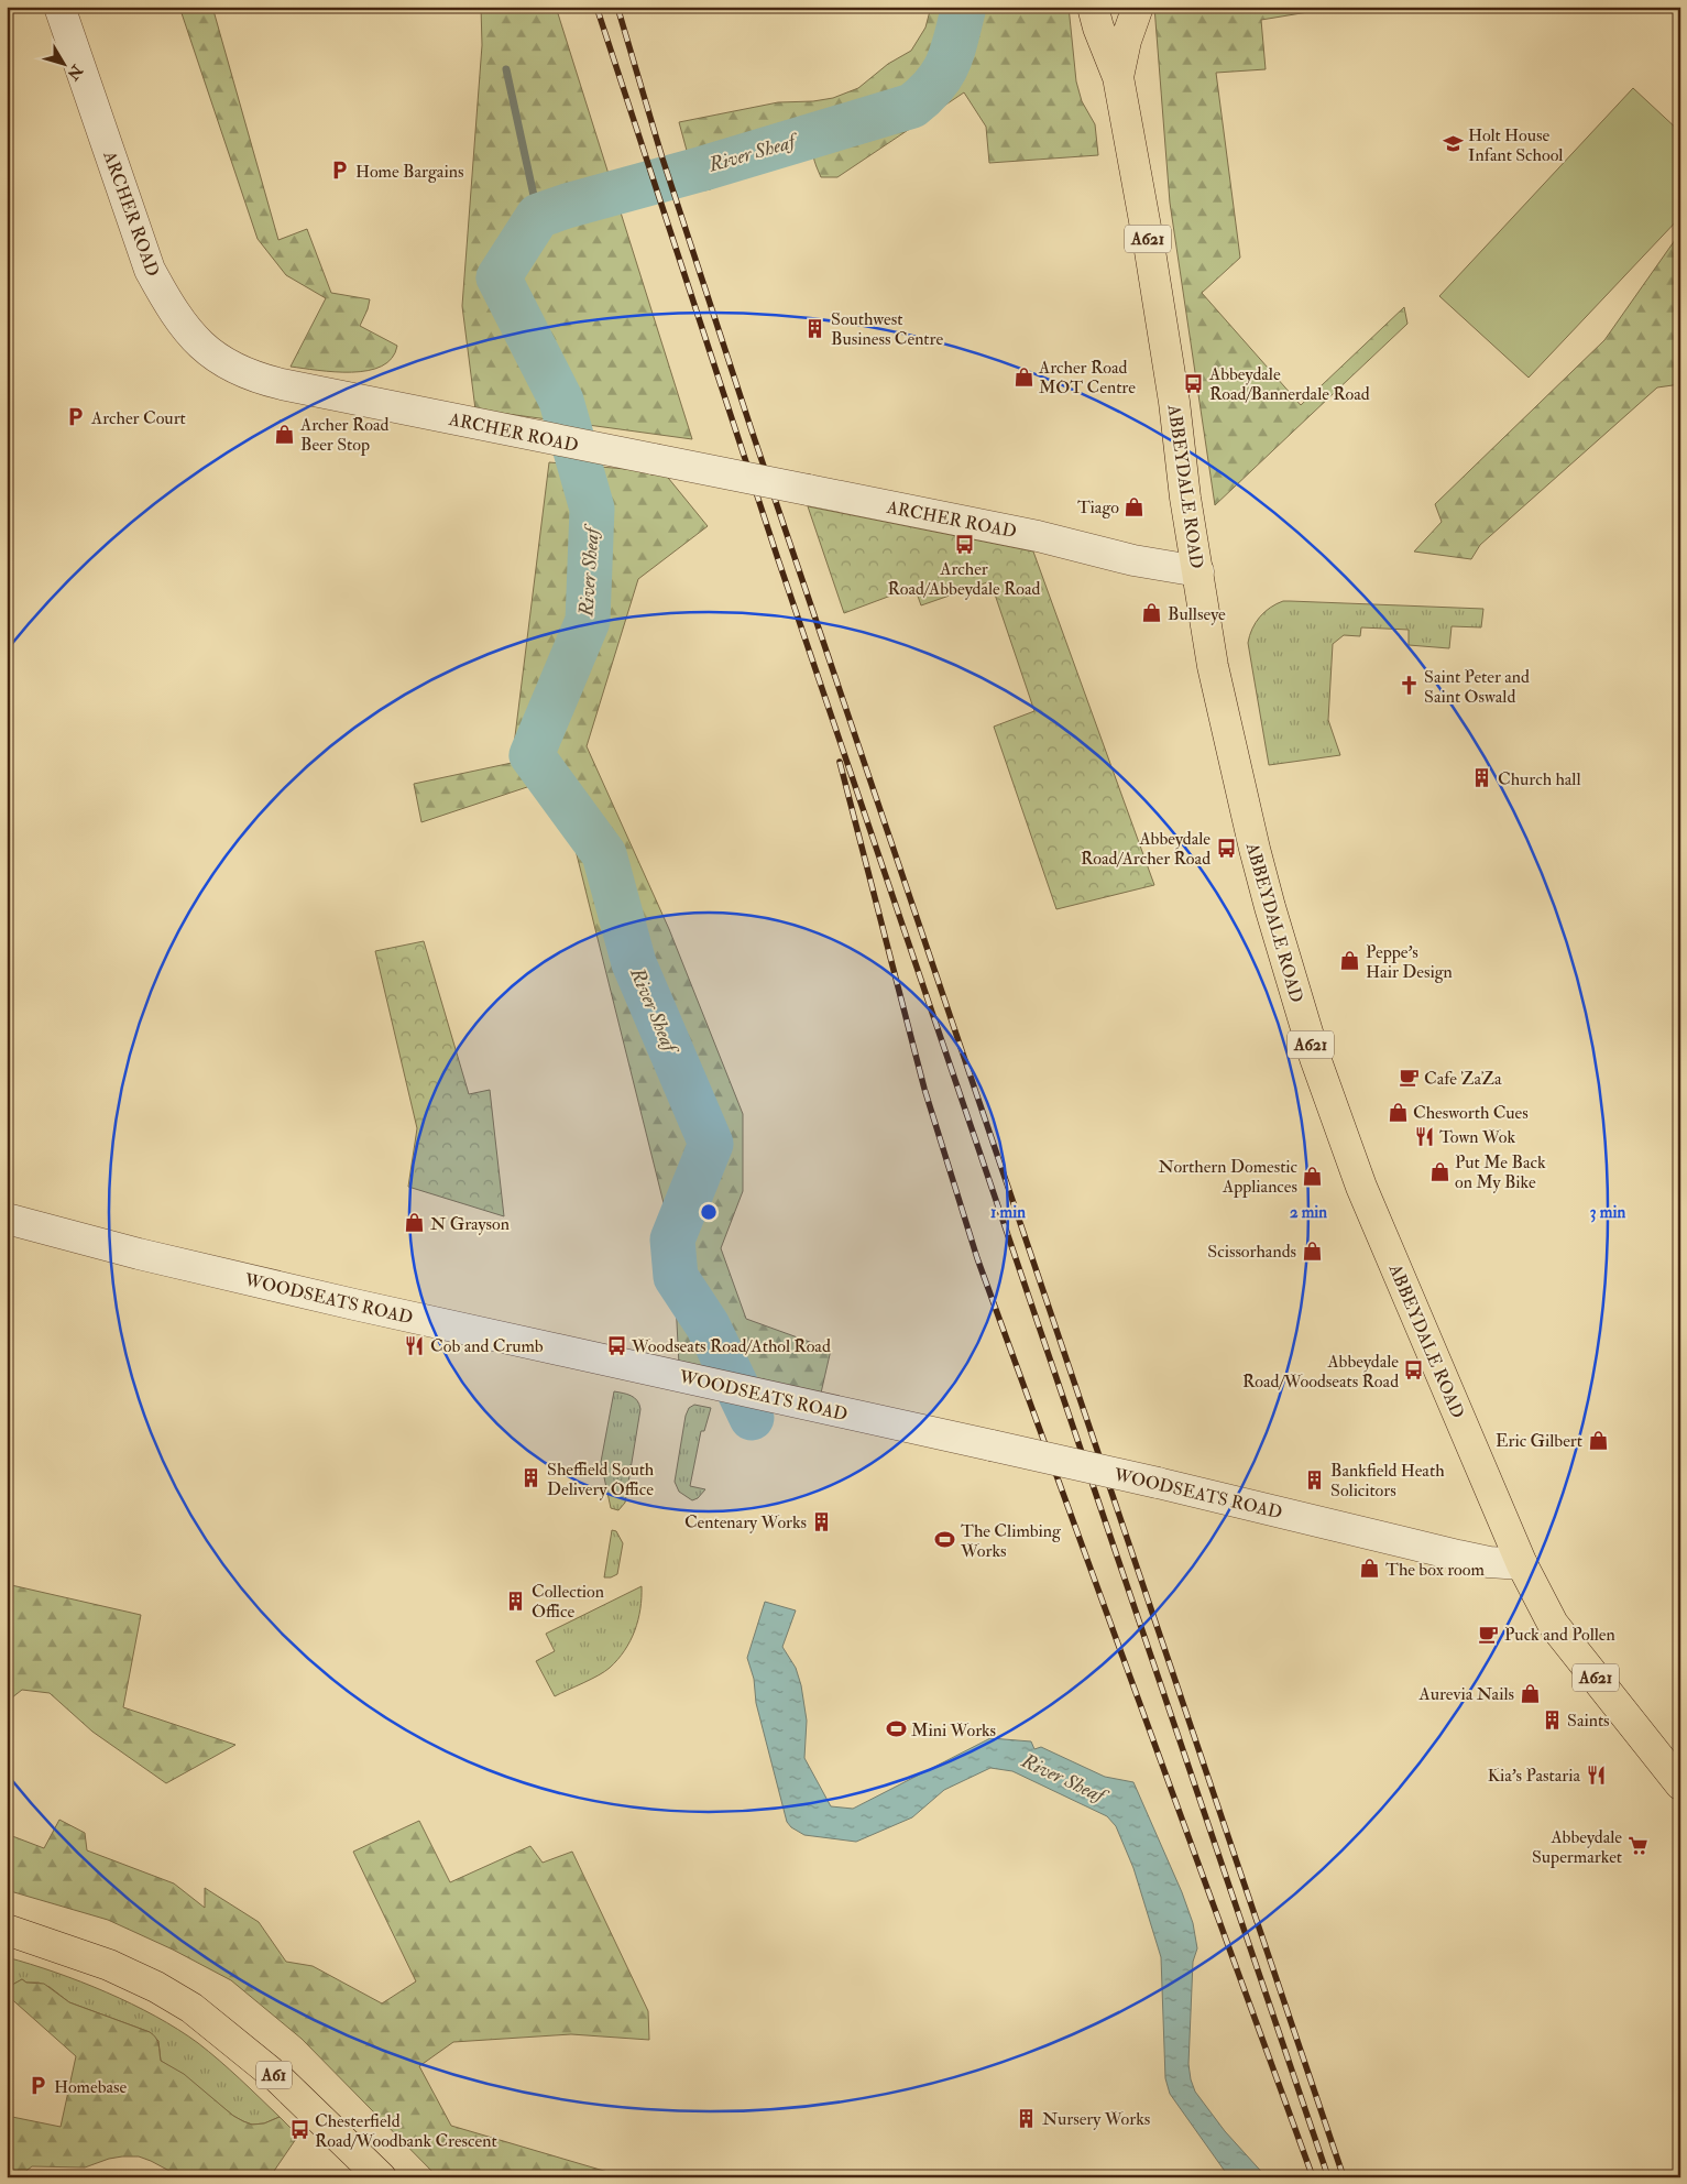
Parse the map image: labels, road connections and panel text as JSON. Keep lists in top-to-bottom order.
{
  "streets": {
    "main road": ["A621", "ABBEYDALE ROAD", "A61"],
    "street": ["ARCHER ROAD", "WOODSEATS ROAD"]
  },
  "crossings": [
    ["ARCHER ROAD", "ABBEYDALE ROAD"],
    ["ABBEYDALE ROAD", "WOODSEATS ROAD"]
  ],
  "water": ["River Sheaf"],
  "places": {
    "school or university": ["Holt House Infant School"],
    "parking": ["Home Bargains", "Archer Court", "Homebase"],
    "building": [
      "Southwest Business Centre",
      "Church hall",
      "Sheffield South Delivery Office",
      "Bankfield Heath Solicitors",
      "Centenary Works",
      "Collection Office",
      "Saints",
      "Nursery Works"
    ],
    "shop": [
      "Archer Road MOT Centre",
      "Archer Road Beer Stop",
      "Tiago",
      "Bullseye",
      "Peppe's Hair Design",
      "Chesworth Cues",
      "Put Me Back on My Bike",
      "Northern Domestic Appliances",
      "N Grayson",
      "Scissorhands",
      "Eric Gilbert",
      "The box room",
      "Aurevia Nails"
    ],
    "bus stop": [
      "Abbeydale Road/Bannerdale Road",
      "Archer Road/Abbeydale Road",
      "Abbeydale Road/Archer Road",
      "Woodseats Road/Athol Road",
      "Abbeydale Road/Woodseats Road",
      "Chesterfield Road/Woodbank Crescent"
    ],
    "church": ["Saint Peter and Saint Oswald"],
    "cafe": ["Cafe ZaZa", "Puck and Pollen"],
    "restaurant": ["Town Wok", "Cob and Crumb", "Kia's Pastaria"],
    "sports": ["The Climbing Works", "Mini Works"],
    "supermarket": ["Abbeydale Supermarket"]
  },
  "north": "bottom right",
  "rings": ["1 min", "2 min", "3 min"]
}
